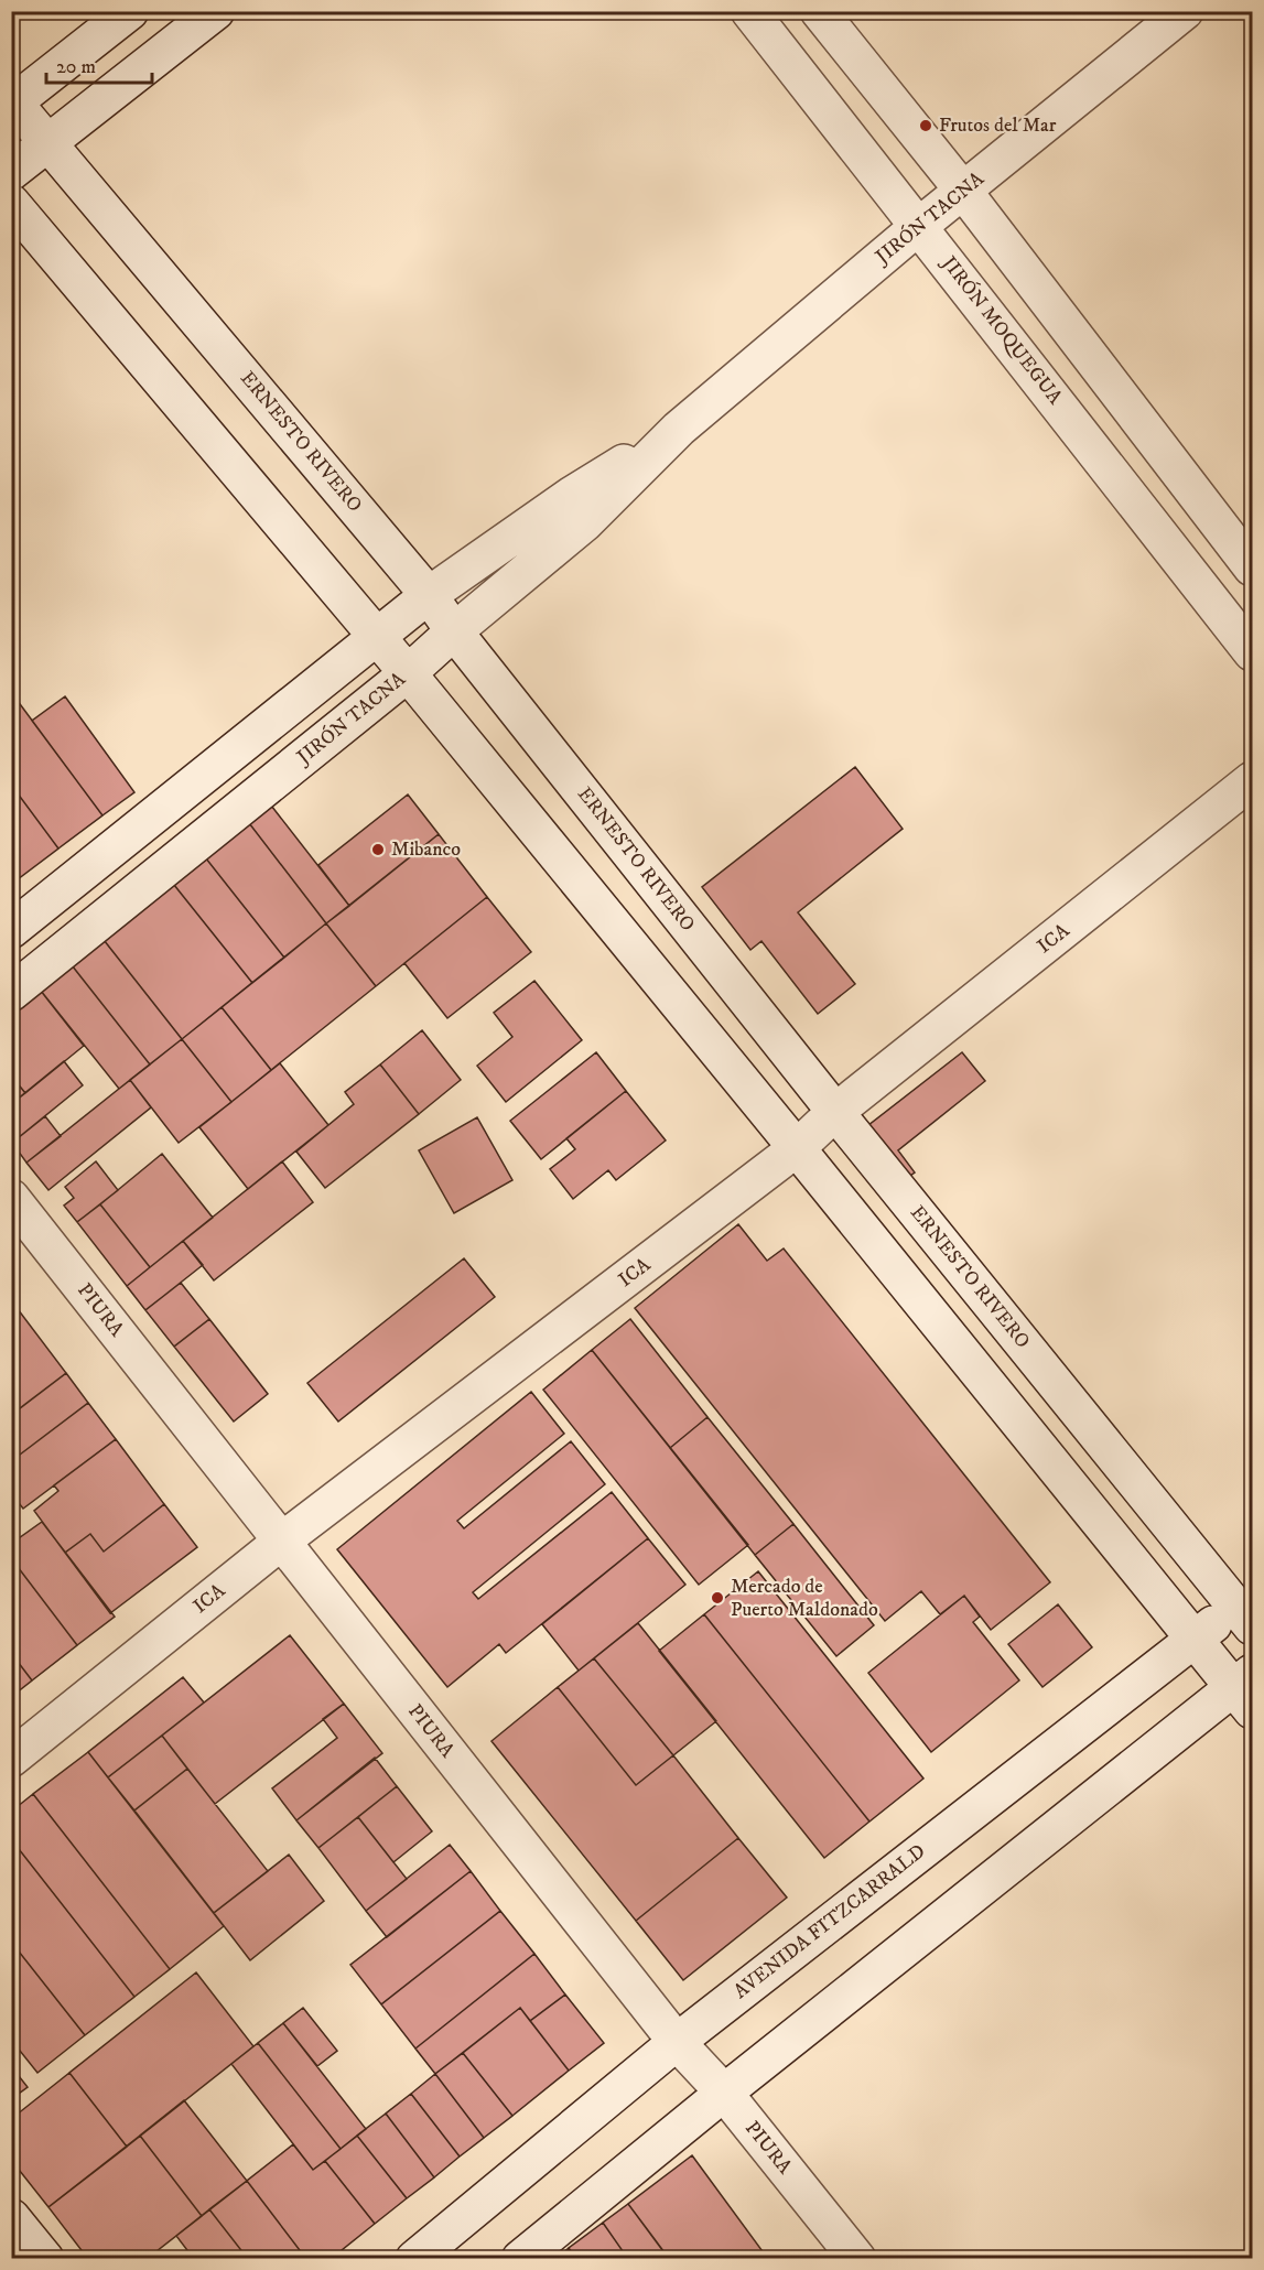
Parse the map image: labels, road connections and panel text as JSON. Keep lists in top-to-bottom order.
{
  "streets": {
    "street": [
      "JIRÓN TACNA",
      "JIRÓN MOQUEGUA",
      "ERNESTO RIVERO",
      "ICA",
      "PIURA",
      "AVENIDA FITZCARRALD"
    ]
  },
  "crossings": [
    ["JIRÓN TACNA", "JIRÓN MOQUEGUA"],
    ["JIRÓN TACNA", "ERNESTO RIVERO"],
    ["ERNESTO RIVERO", "ICA"],
    ["ERNESTO RIVERO", "AVENIDA FITZCARRALD"],
    ["ICA", "PIURA"],
    ["PIURA", "AVENIDA FITZCARRALD"]
  ],
  "places": ["Frutos del Mar", "Mibanco", "Mercado de Puerto Maldonado"],
  "scale_bar": "20 m"
}
